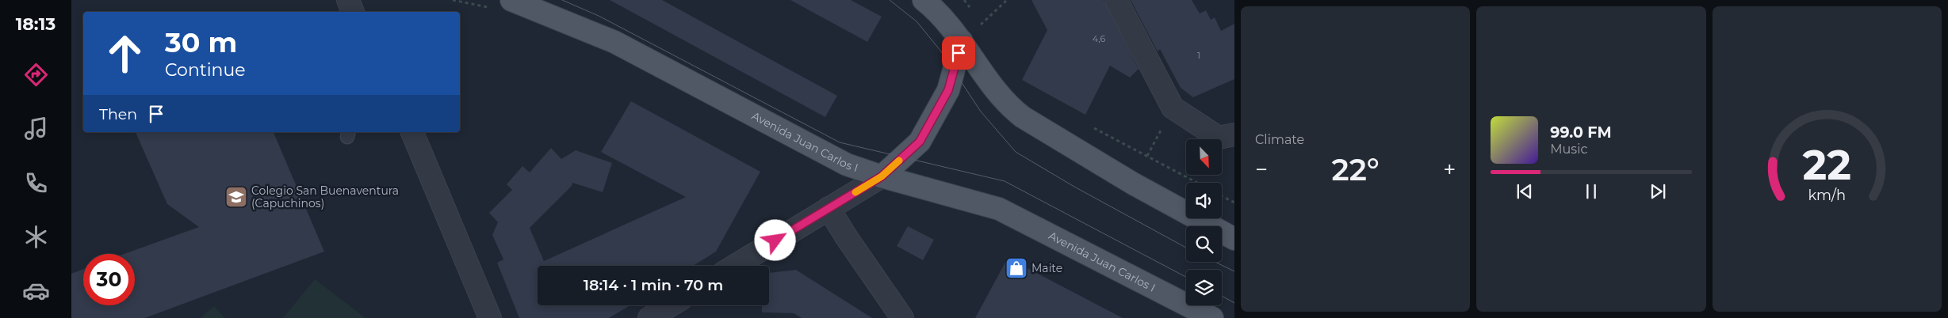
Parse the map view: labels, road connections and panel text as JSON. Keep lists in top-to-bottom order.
{
  "streets": {
    "main road": ["Avenida Juan Carlos I"]
  },
  "places": {
    "school or university": ["Colegio San Buenaventura (Capuchinos)"],
    "shop": ["Maite"]
  },
  "house_numbers": ["4,6", "1"],
  "north": "bottom right",
  "page": {
    "tabs": "18:13",
    "tile": "Climate",
    "turn": ["30 m", "Continue"],
    "then": "Then",
    "song": ["99.0 FM", "Music"],
    "heat": ["−", "22°", "+"],
    "limit": "30",
    "trip": "18:14 · 1 min · 70 m",
    "gauge": ["22", "km/h"]
  }
}
